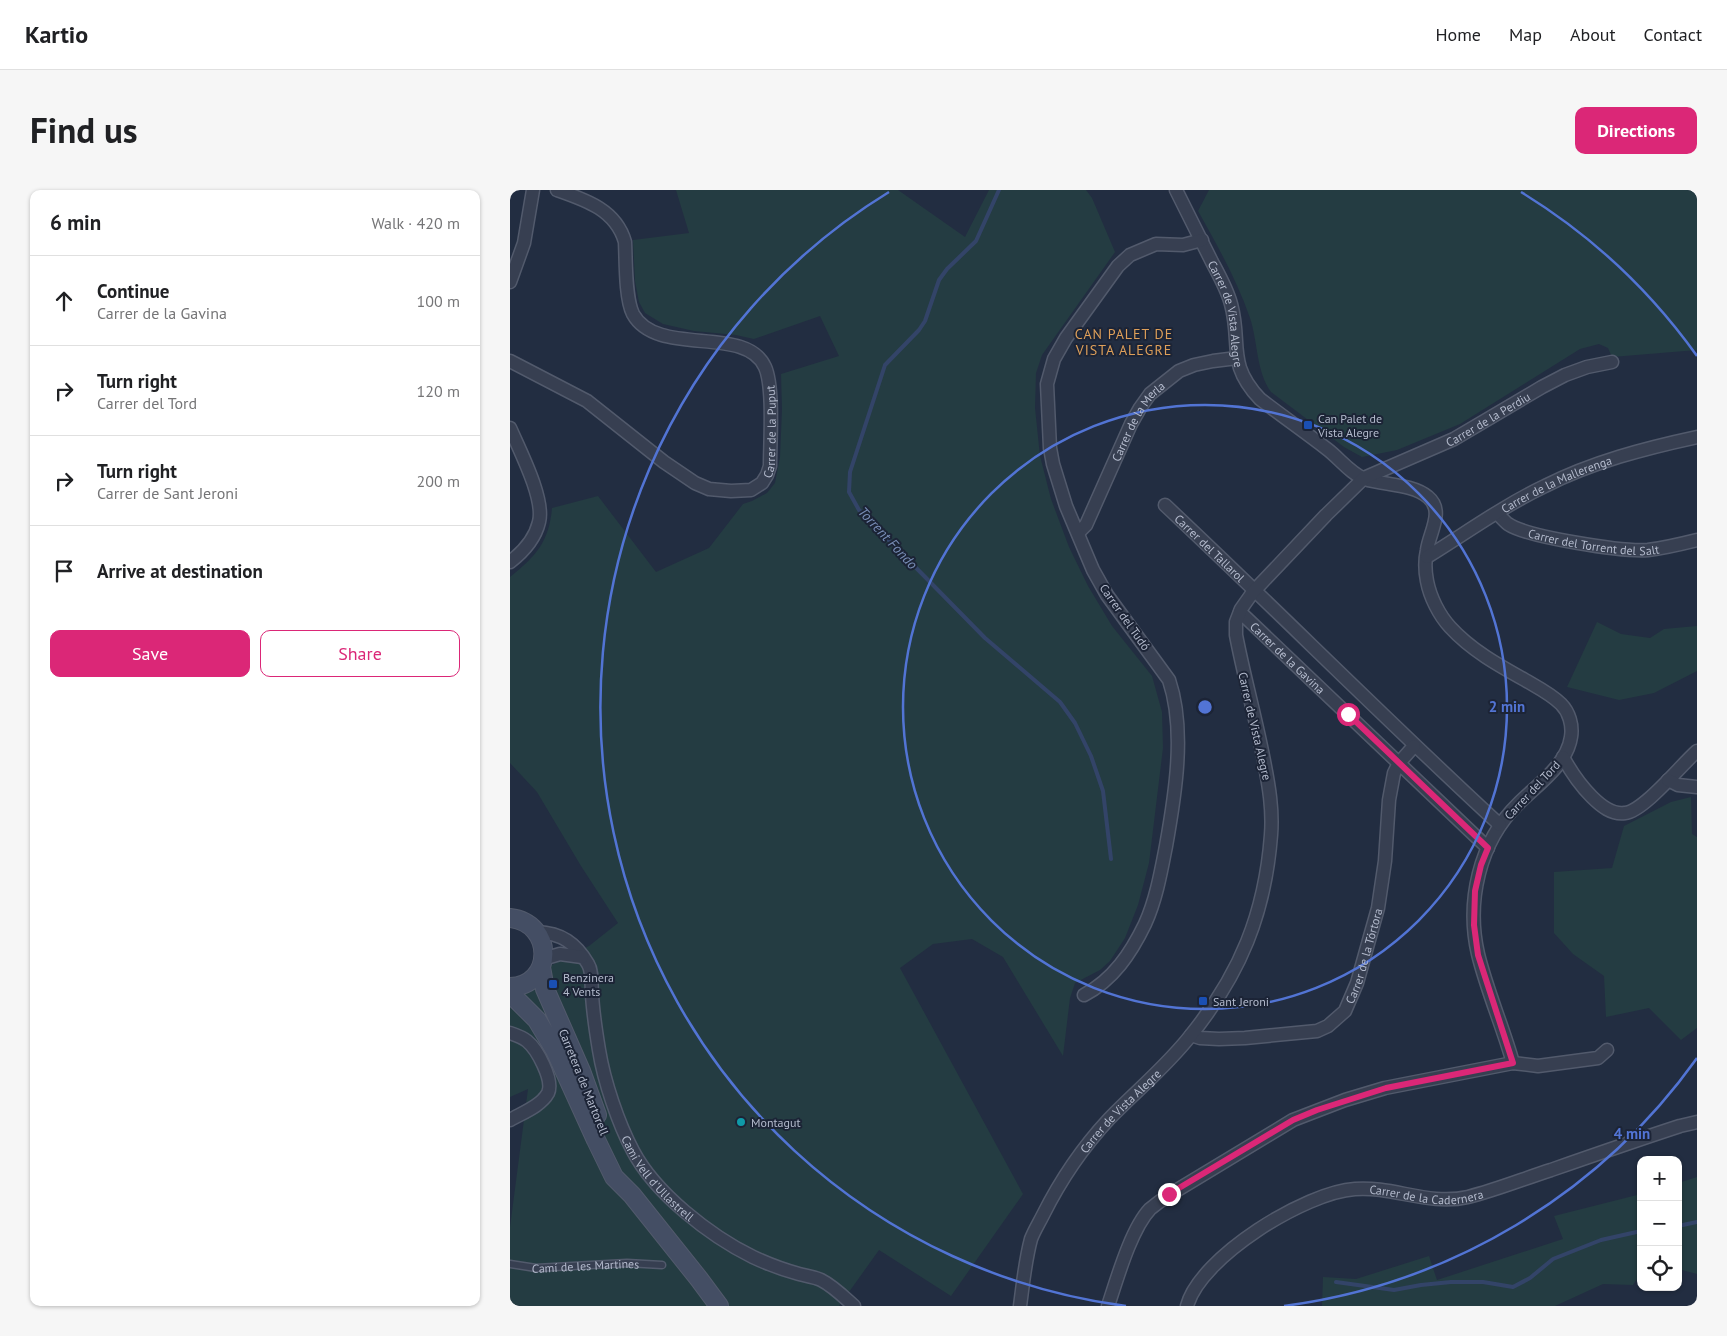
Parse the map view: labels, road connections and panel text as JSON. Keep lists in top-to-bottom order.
{
  "streets": {
    "main road": ["Carretera de Martorell"],
    "street": [
      "Carrer de Vista Alegre",
      "Carrer de la Perdiu",
      "Carrer de la Merla",
      "Carrer de la Puput",
      "Carrer de la Mallerenga",
      "Carrer del Torrent del Salt",
      "Carrer del Tallarol",
      "Carrer del Tudó",
      "Carrer de la Gavina",
      "Carrer del Tord",
      "Carrer de la Tórtora",
      "Camí Vell d'Ullastrell",
      "Carrer de la Cadernera"
    ],
    "lane": ["Camí de les Martines"]
  },
  "crossings": [
    ["Carrer de Vista Alegre", "Carrer de la Perdiu"],
    ["Carrer de Vista Alegre", "Carrer de la Merla"],
    ["Carrer de Vista Alegre", "Carrer del Tallarol"],
    ["Carrer de Vista Alegre", "Carrer del Tudó"],
    ["Carrer de Vista Alegre", "Carrer de la Gavina"],
    ["Carrer de Vista Alegre", "Carrer del Tord"],
    ["Carrer de Vista Alegre", "Carrer de la Tórtora"],
    ["Carrer de la Perdiu", "Carrer del Tord"],
    ["Carrer de la Merla", "Carrer del Tudó"],
    ["Carrer de la Mallerenga", "Carrer del Torrent del Salt"],
    ["Carrer de la Mallerenga", "Carrer del Tord"],
    ["Carrer del Tallarol", "Carrer de la Gavina"],
    ["Carrer de la Gavina", "Carrer del Tord"],
    ["Carrer de la Gavina", "Carrer de la Tórtora"],
    ["Carretera de Martorell", "Camí Vell d'Ullastrell"]
  ],
  "districts": ["CAN PALET DE VISTA ALEGRE"],
  "water": ["Torrent Fondo"],
  "places": {
    "transit": ["Can Palet de Vista Alegre", "Benzinera 4 Vents", "Sant Jeroni"],
    "other": ["Montagut"]
  },
  "page": {
    "header": "Kartio",
    "nav": [
      "Home",
      "Map",
      "About",
      "Contact"
    ],
    "title": "Find us",
    "buttons": [
      "Directions",
      ["Save", "Share"]
    ],
    "heading": ["6 min", "Walk · 420 m"],
    "list": [
      ["Continue", "Carrer de la Gavina", "100 m"],
      ["Turn right", "Carrer del Tord", "120 m"],
      ["Turn right", "Carrer de Sant Jeroni", "200 m"],
      "Arrive at destination"
    ],
    "map_buttons": ["+", "−"]
  },
  "rings": ["2 min", "4 min"]
}
